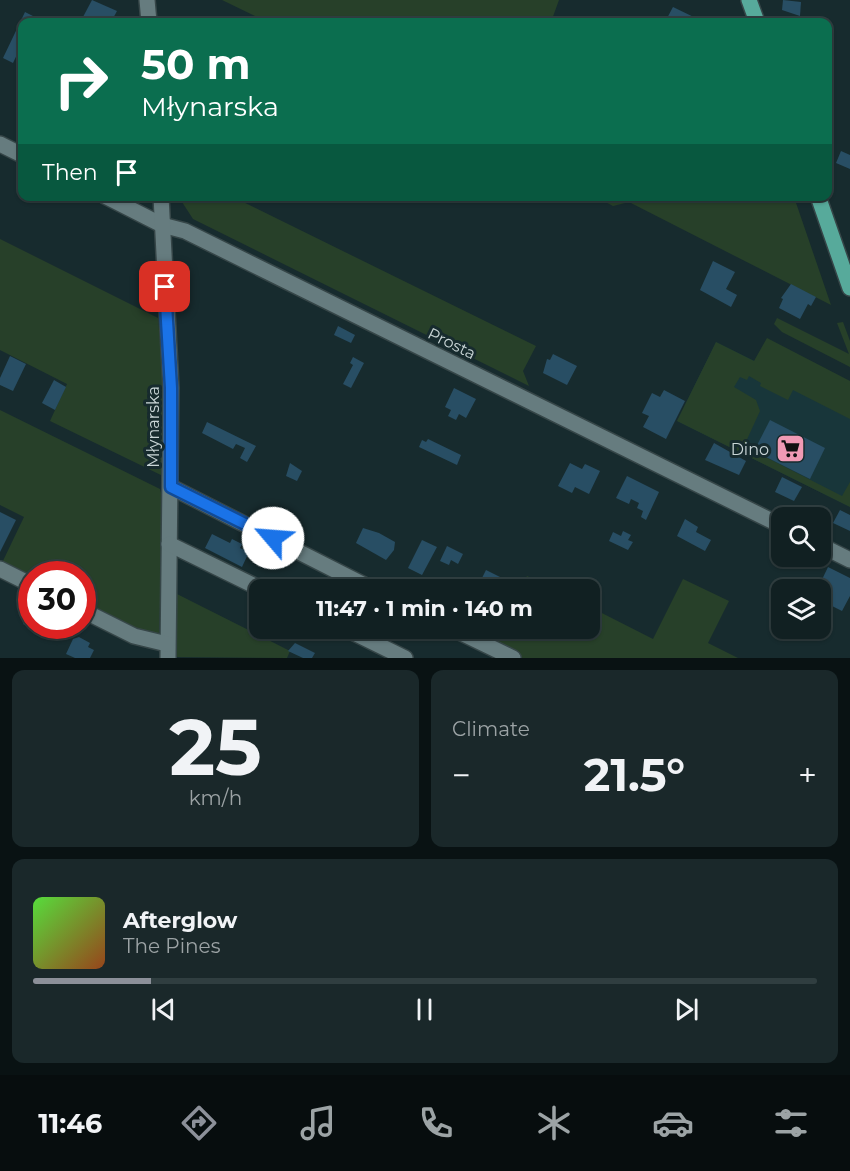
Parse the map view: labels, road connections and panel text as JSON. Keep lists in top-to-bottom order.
{
  "streets": {
    "street": ["Prosta", "Młynarska"]
  },
  "crossings": [
    ["Prosta", "Młynarska"]
  ],
  "places": {
    "supermarket": ["Dino"]
  },
  "page": {
    "turn": ["50 m", "Młynarska"],
    "then": "Then",
    "limit": "30",
    "trip": "11:47 · 1 min · 140 m",
    "tile": [
      ["25", "km/h"],
      "Climate"
    ],
    "heat": ["−", "21.5°", "+"],
    "song": ["Afterglow", "The Pines"],
    "tabs": "11:46"
  }
}
